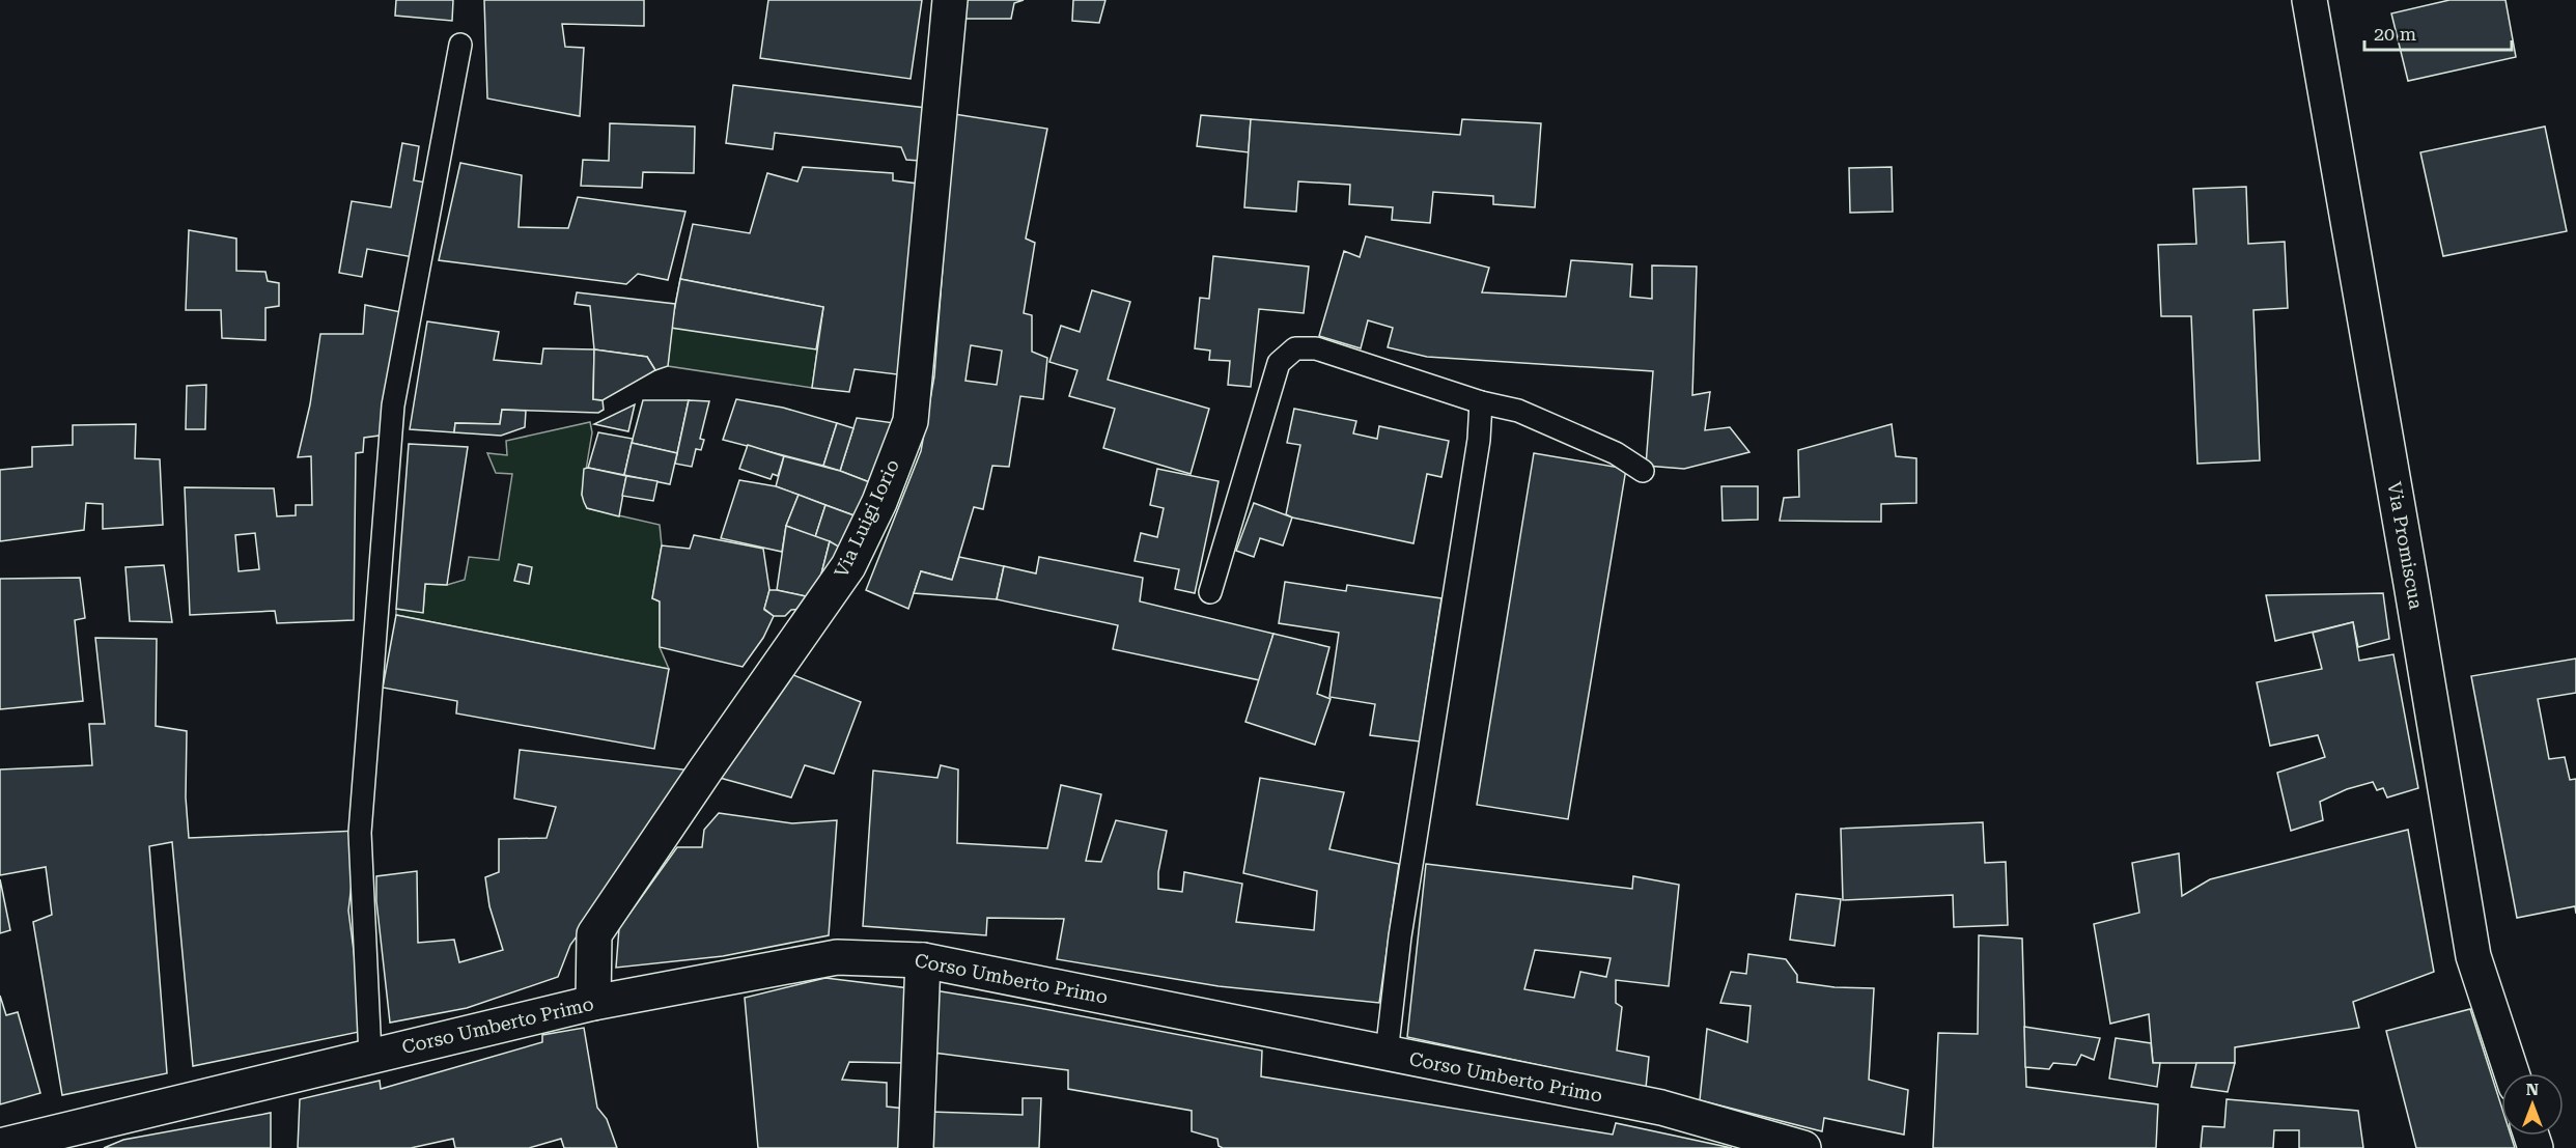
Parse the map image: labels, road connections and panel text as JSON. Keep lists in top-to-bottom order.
{
  "streets": {
    "street": ["Via Luigi Iorio", "Via Promiscua", "Corso Umberto Primo"]
  },
  "crossings": [
    ["Via Luigi Iorio", "Corso Umberto Primo"]
  ],
  "scale_bar": "20 m",
  "north": "top"
}
